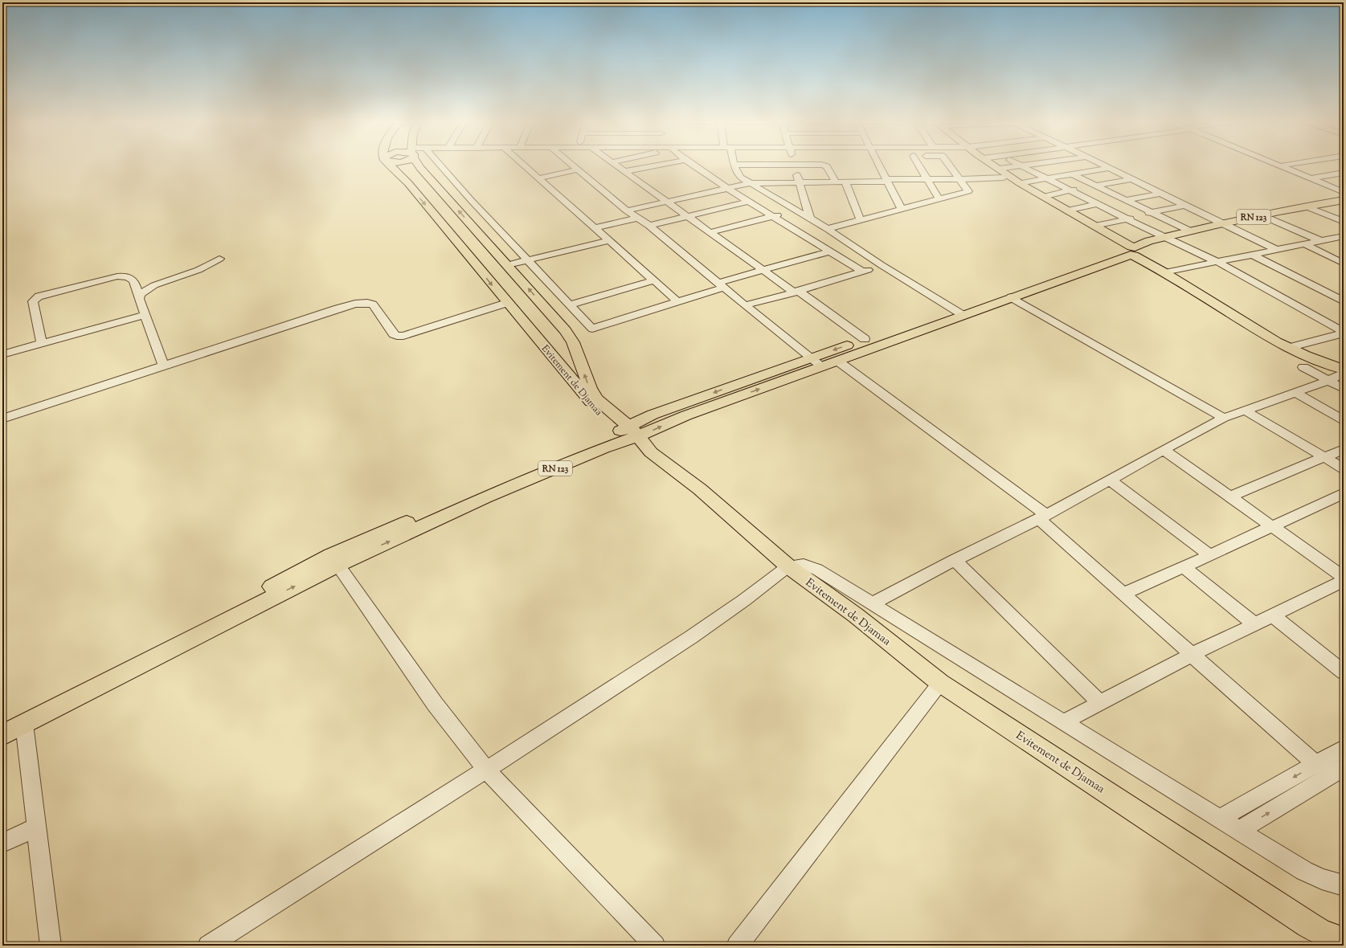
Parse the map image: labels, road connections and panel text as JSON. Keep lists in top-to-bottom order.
{
  "streets": {
    "main road": ["RN 123", "Evitement de Djamaa"]
  },
  "crossings": [
    ["RN 123", "Evitement de Djamaa"]
  ]
}
